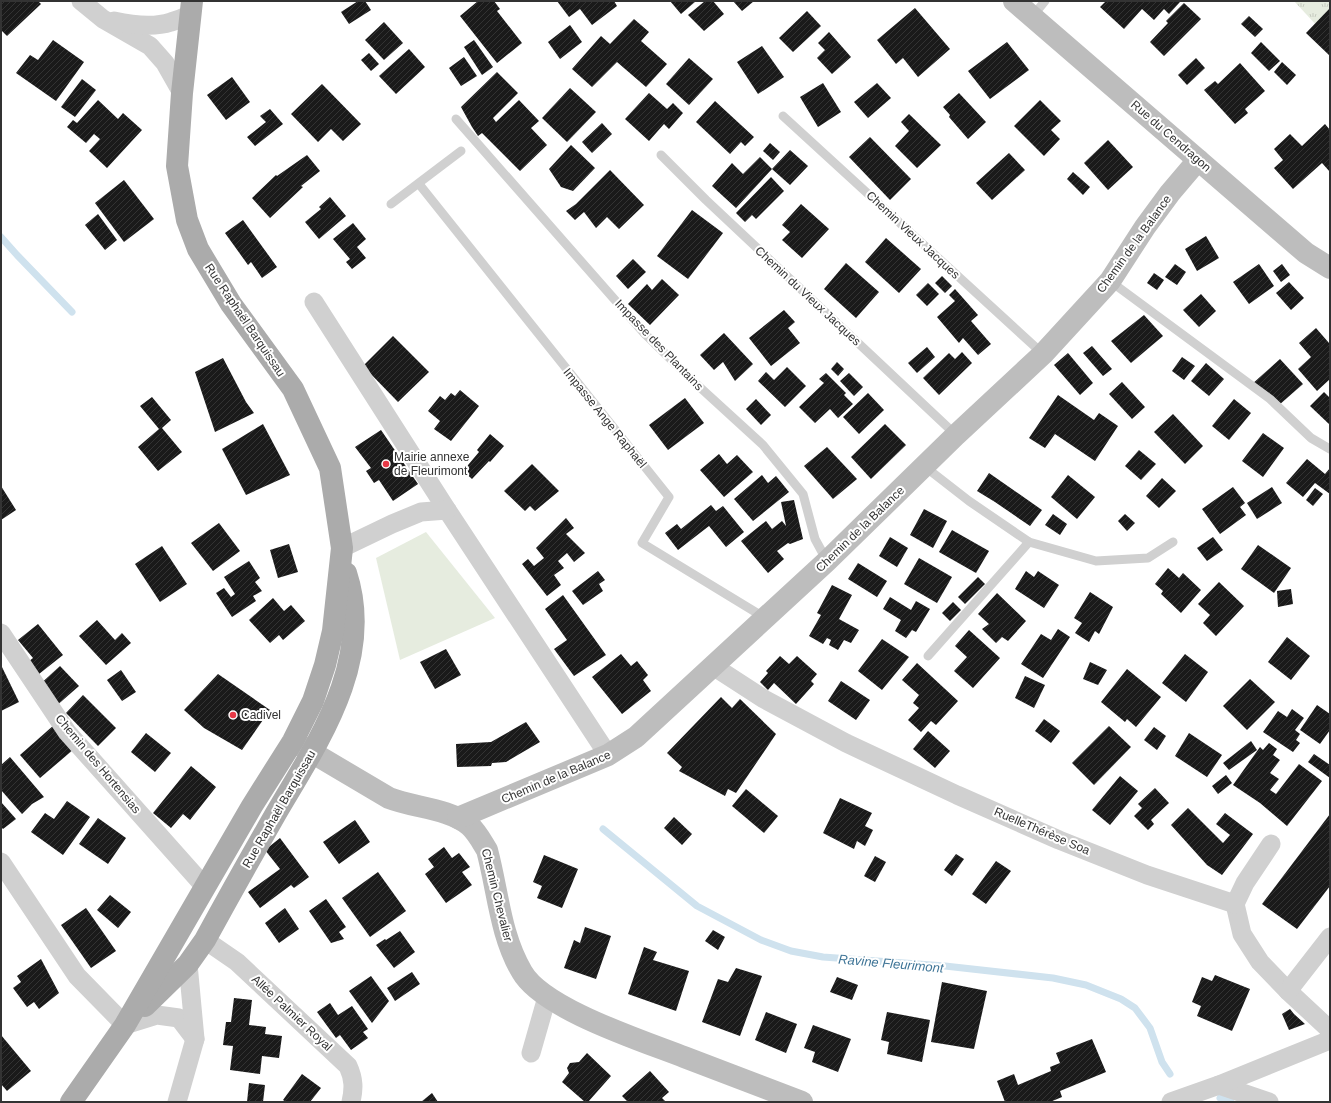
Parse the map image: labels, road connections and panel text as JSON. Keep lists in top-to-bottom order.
{
  "streets": {
    "main road": ["Rue Raphaël Barquissau"],
    "street": [
      "Rue du Cendragon",
      "Chemin de la Balance",
      "Chemin des Hortensias",
      "RuelleThérèse Soa",
      "Chemin Chevalier",
      "Allée Palmier Royal"
    ],
    "lane": [
      "Chemin Vieux Jacques",
      "Chemin du Vieux Jacques",
      "Impasse des Plantains",
      "Impasse Ange Raphaël"
    ]
  },
  "crossings": [
    ["Rue du Cendragon", "Chemin de la Balance"],
    ["Chemin Vieux Jacques", "Chemin de la Balance"],
    ["Chemin de la Balance", "Chemin du Vieux Jacques"],
    ["Chemin de la Balance", "Impasse des Plantains"],
    ["Chemin de la Balance", "Impasse Ange Raphaël"],
    ["Chemin de la Balance", "RuelleThérèse Soa"],
    ["Chemin de la Balance", "Chemin Chevalier"],
    ["Rue Raphaël Barquissau", "Chemin des Hortensias"],
    ["Rue Raphaël Barquissau", "Chemin Chevalier"],
    ["Rue Raphaël Barquissau", "Allée Palmier Royal"]
  ],
  "water": ["Ravine Fleurimont"],
  "places": ["Mairie annexe de Fleurimont", "Cadivel"]
}
